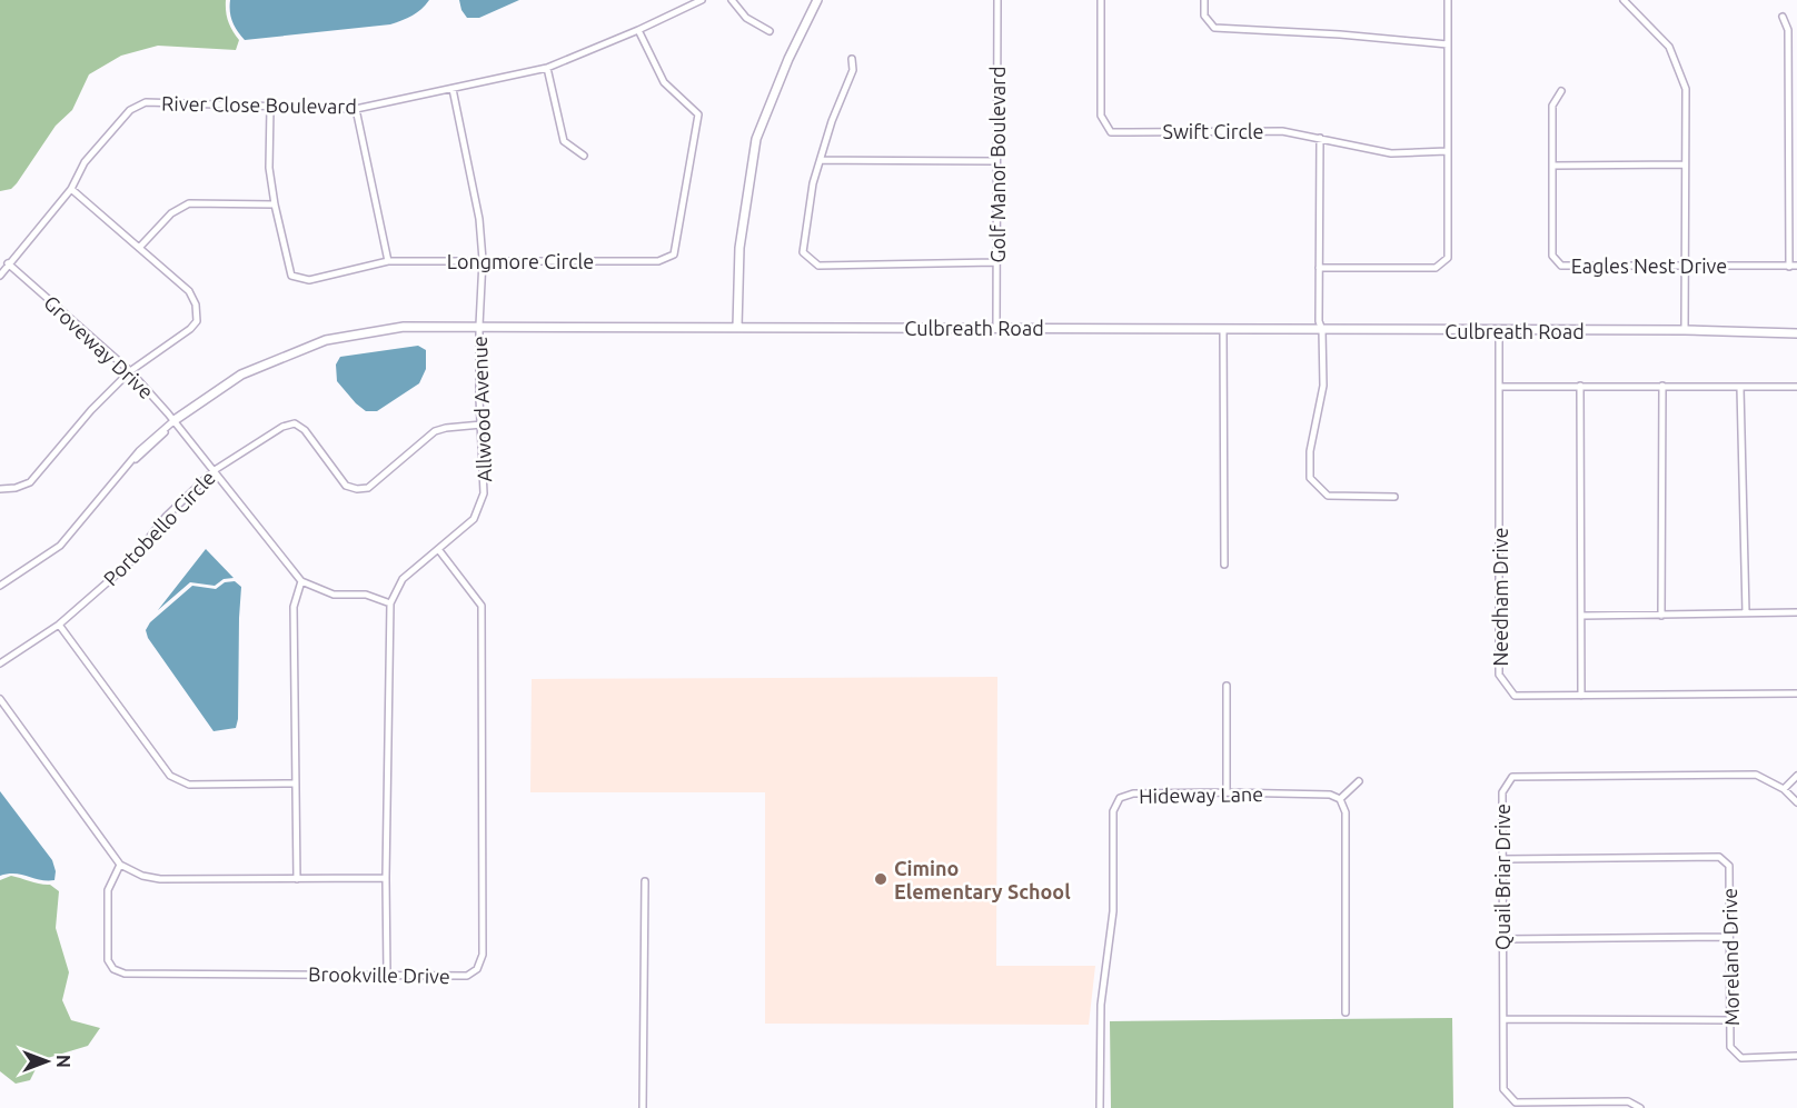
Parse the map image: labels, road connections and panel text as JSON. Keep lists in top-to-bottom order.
{
  "streets": {
    "street": [
      "River Close Boulevard",
      "Swift Circle",
      "Golf Manor Boulevard",
      "Longmore Circle",
      "Eagles Nest Drive",
      "Culbreath Road",
      "Groveway Drive",
      "Allwood Avenue",
      "Portobello Circle",
      "Needham Drive",
      "Hideway Lane",
      "Quail Briar Drive",
      "Moreland Drive",
      "Brookville Drive"
    ]
  },
  "crossings": [
    ["River Close Boulevard", "Longmore Circle"],
    ["River Close Boulevard", "Groveway Drive"],
    ["River Close Boulevard", "Allwood Avenue"],
    ["Golf Manor Boulevard", "Culbreath Road"],
    ["Longmore Circle", "Allwood Avenue"],
    ["Culbreath Road", "Groveway Drive"],
    ["Culbreath Road", "Allwood Avenue"],
    ["Culbreath Road", "Needham Drive"],
    ["Groveway Drive", "Portobello Circle"],
    ["Allwood Avenue", "Portobello Circle"],
    ["Allwood Avenue", "Brookville Drive"],
    ["Quail Briar Drive", "Moreland Drive"]
  ],
  "places": ["Cimino Elementary School"],
  "north": "right"
}
